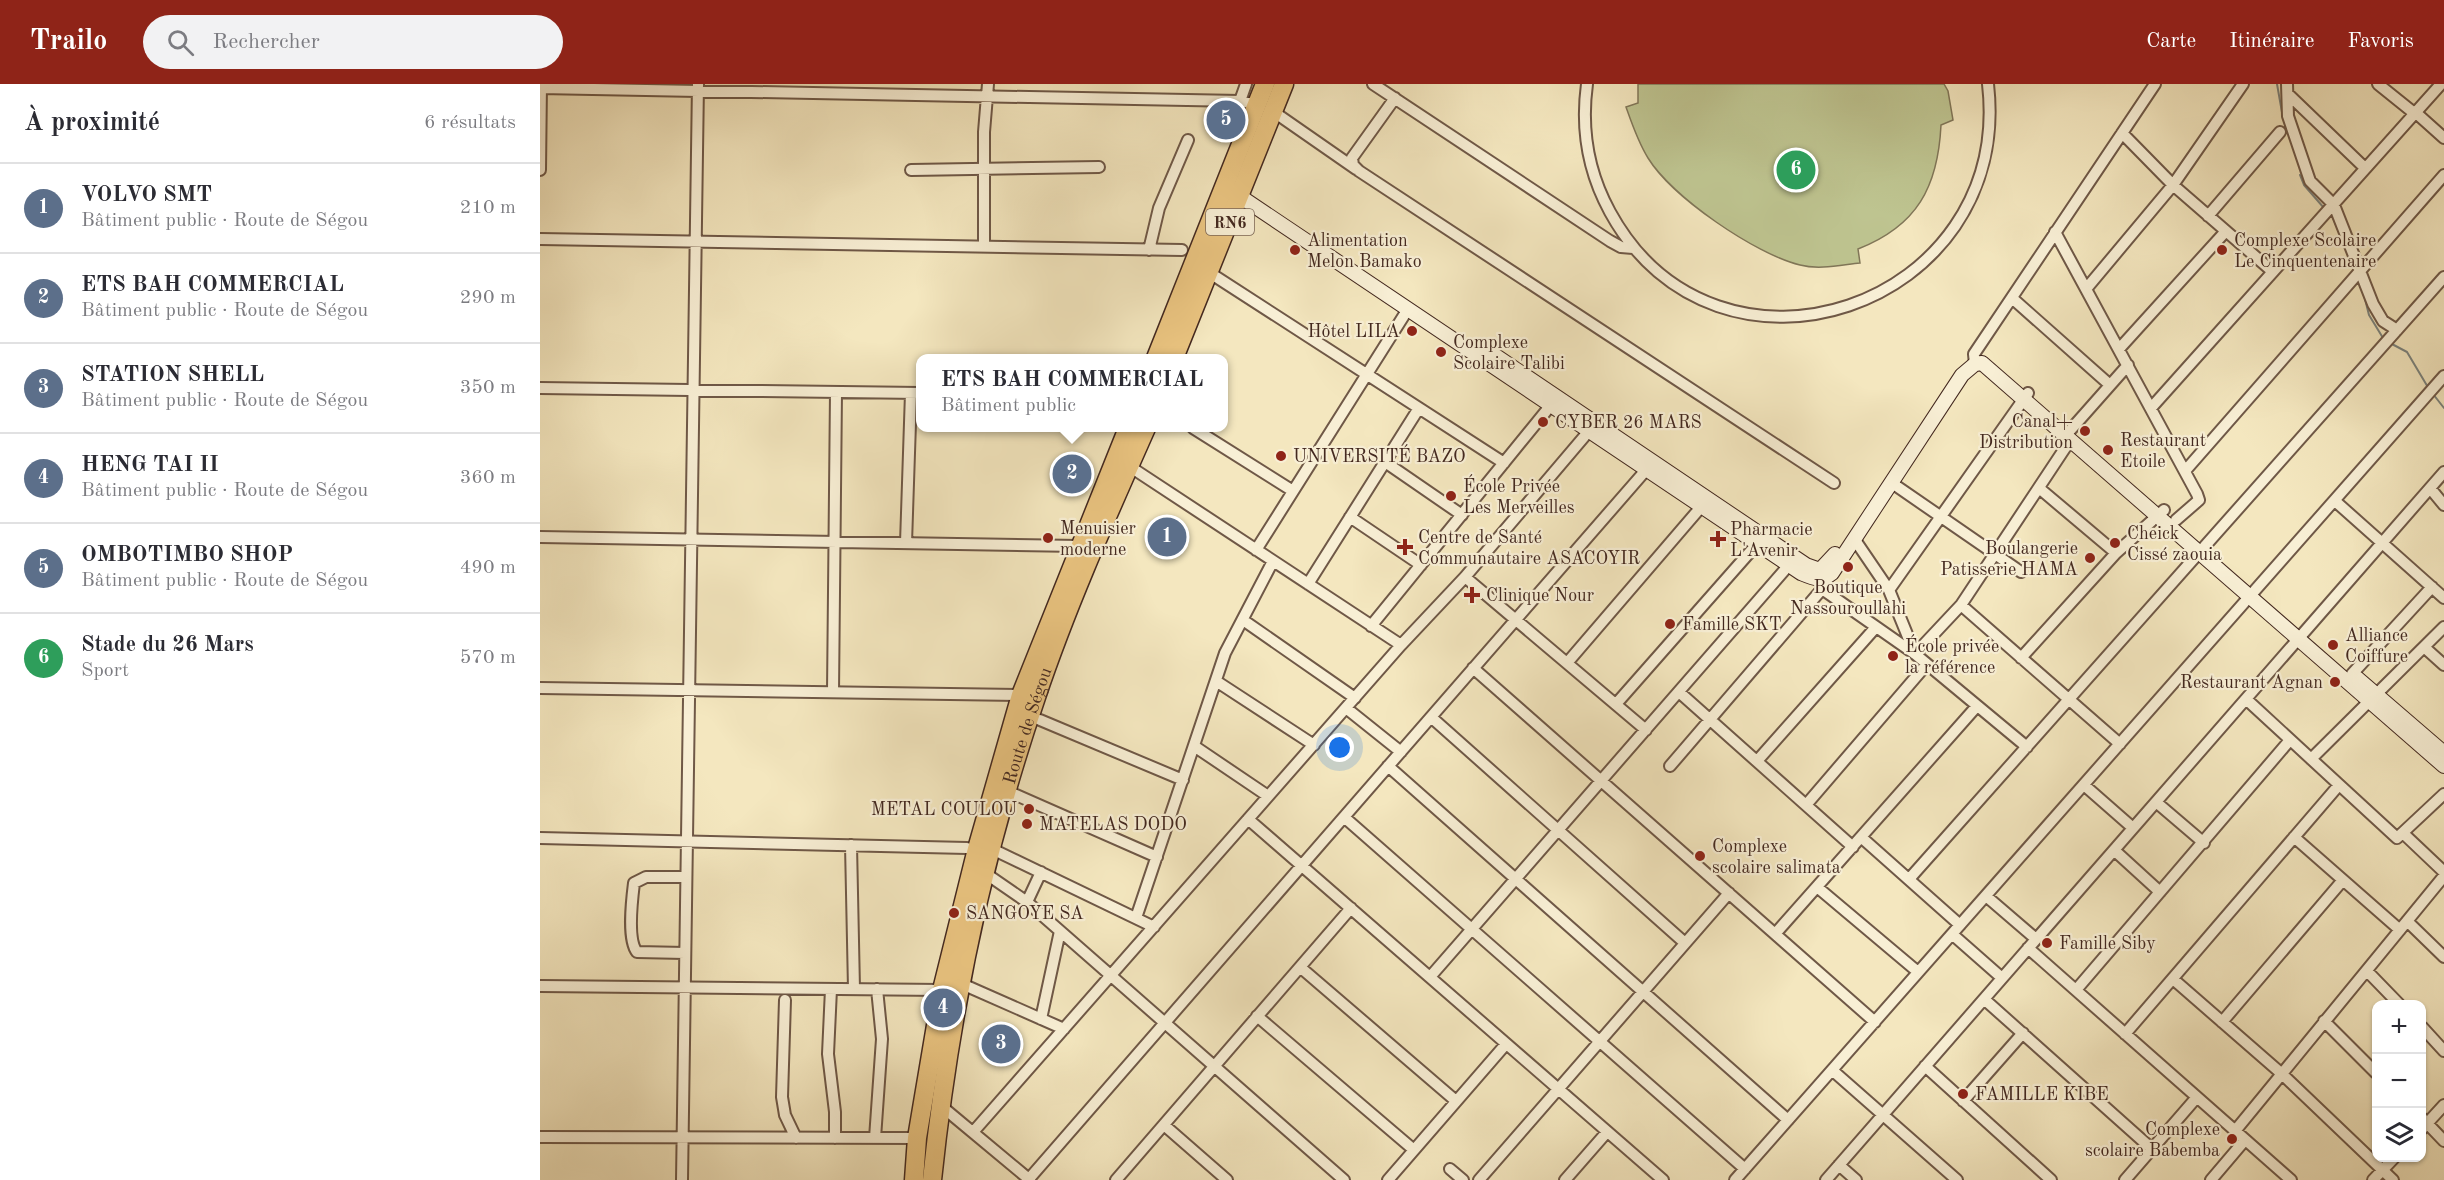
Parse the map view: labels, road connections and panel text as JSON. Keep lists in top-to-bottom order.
{
  "streets": {
    "highway": ["RN6", "Route de Ségou"]
  },
  "places": {
    "other": [
      "Alimentation Melon Bamako",
      "Complexe Scolaire Le Cinquentenaire",
      "Hôtel LILA",
      "Complexe Scolaire Talibi",
      "CYBER 26 MARS",
      "Canal+ Distribution",
      "Restaurant Etoile",
      "UNIVERSITÉ BAZO",
      "École Privée Les Merveilles",
      "Menuisier moderne",
      "Cheick Cissé zaouia",
      "Boulangerie Patisserie HAMA",
      "Boutique Nassouroullahi",
      "Famille SKT",
      "Alliance Coiffure",
      "École privée la référence",
      "Restaurant Agnan",
      "METAL COULOU",
      "MATELAS DODO",
      "Complexe scolaire salimata",
      "SANGOYE SA",
      "Famille Siby",
      "FAMILLE KIBE",
      "Complexe scolaire Babemba"
    ],
    "health": ["Pharmacie L'Avenir", "Centre de Santé Communautaire ASACOYIR", "Clinique Nour"]
  },
  "page": {
    "header": "Trailo",
    "search": "Rechercher",
    "nav": ["Carte", "Itinéraire", "Favoris"],
    "heading": ["À proximité", "6 résultats"],
    "pins": [
      "5",
      "6",
      "2",
      "1",
      "4",
      "3"
    ],
    "list": [
      {
        "mark": "1",
        "name": "VOLVO SMT",
        "note": "Bâtiment public · Route de Ségou",
        "value": "210 m"
      },
      {
        "mark": "2",
        "name": "ETS BAH COMMERCIAL",
        "note": "Bâtiment public · Route de Ségou",
        "value": "290 m"
      },
      {
        "mark": "3",
        "name": "STATION SHELL",
        "note": "Bâtiment public · Route de Ségou",
        "value": "350 m"
      },
      {
        "mark": "4",
        "name": "HENG TAI II",
        "note": "Bâtiment public · Route de Ségou",
        "value": "360 m"
      },
      {
        "mark": "5",
        "name": "OMBOTIMBO SHOP",
        "note": "Bâtiment public · Route de Ségou",
        "value": "490 m"
      },
      {
        "mark": "6",
        "name": "Stade du 26 Mars",
        "note": "Sport",
        "value": "570 m"
      }
    ],
    "popup": ["ETS BAH COMMERCIAL", "Bâtiment public"],
    "map_buttons": ["+", "−"]
  }
}
